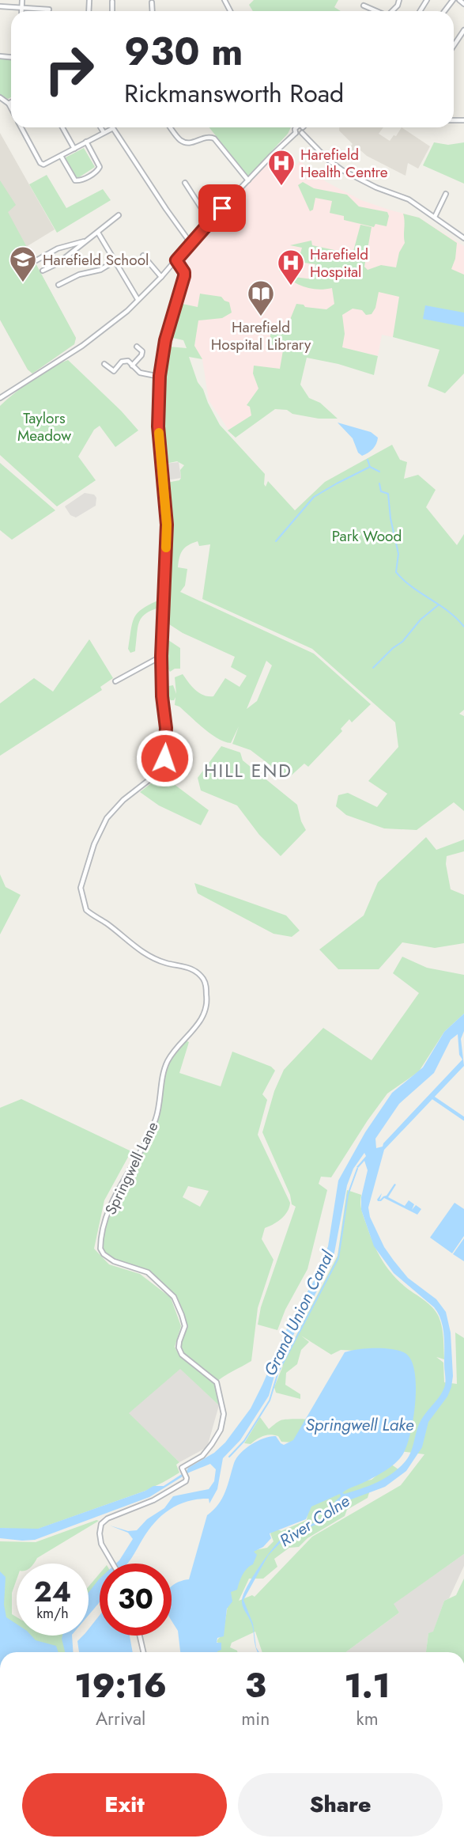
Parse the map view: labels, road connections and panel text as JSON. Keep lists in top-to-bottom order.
{
  "streets": {
    "street": ["Springwell Lane"]
  },
  "districts": ["HILL END"],
  "water": ["Grand Union Canal", "Springwell Lake", "River Colne"],
  "parks": ["Taylors Meadow", "Park Wood"],
  "places": {
    "hospital": ["Harefield Health Centre", "Harefield Hospital"],
    "school or university": ["Harefield School"],
    "library": ["Harefield Hospital Library"]
  },
  "page": {
    "turn": ["930 m", "Rickmansworth Road"],
    "speed": "24 km/h",
    "limit": "30",
    "eta": [
      "19:16",
      "Arrival",
      "3",
      "min",
      "1.1",
      "km"
    ],
    "buttons": ["Exit", "Share"]
  }
}
